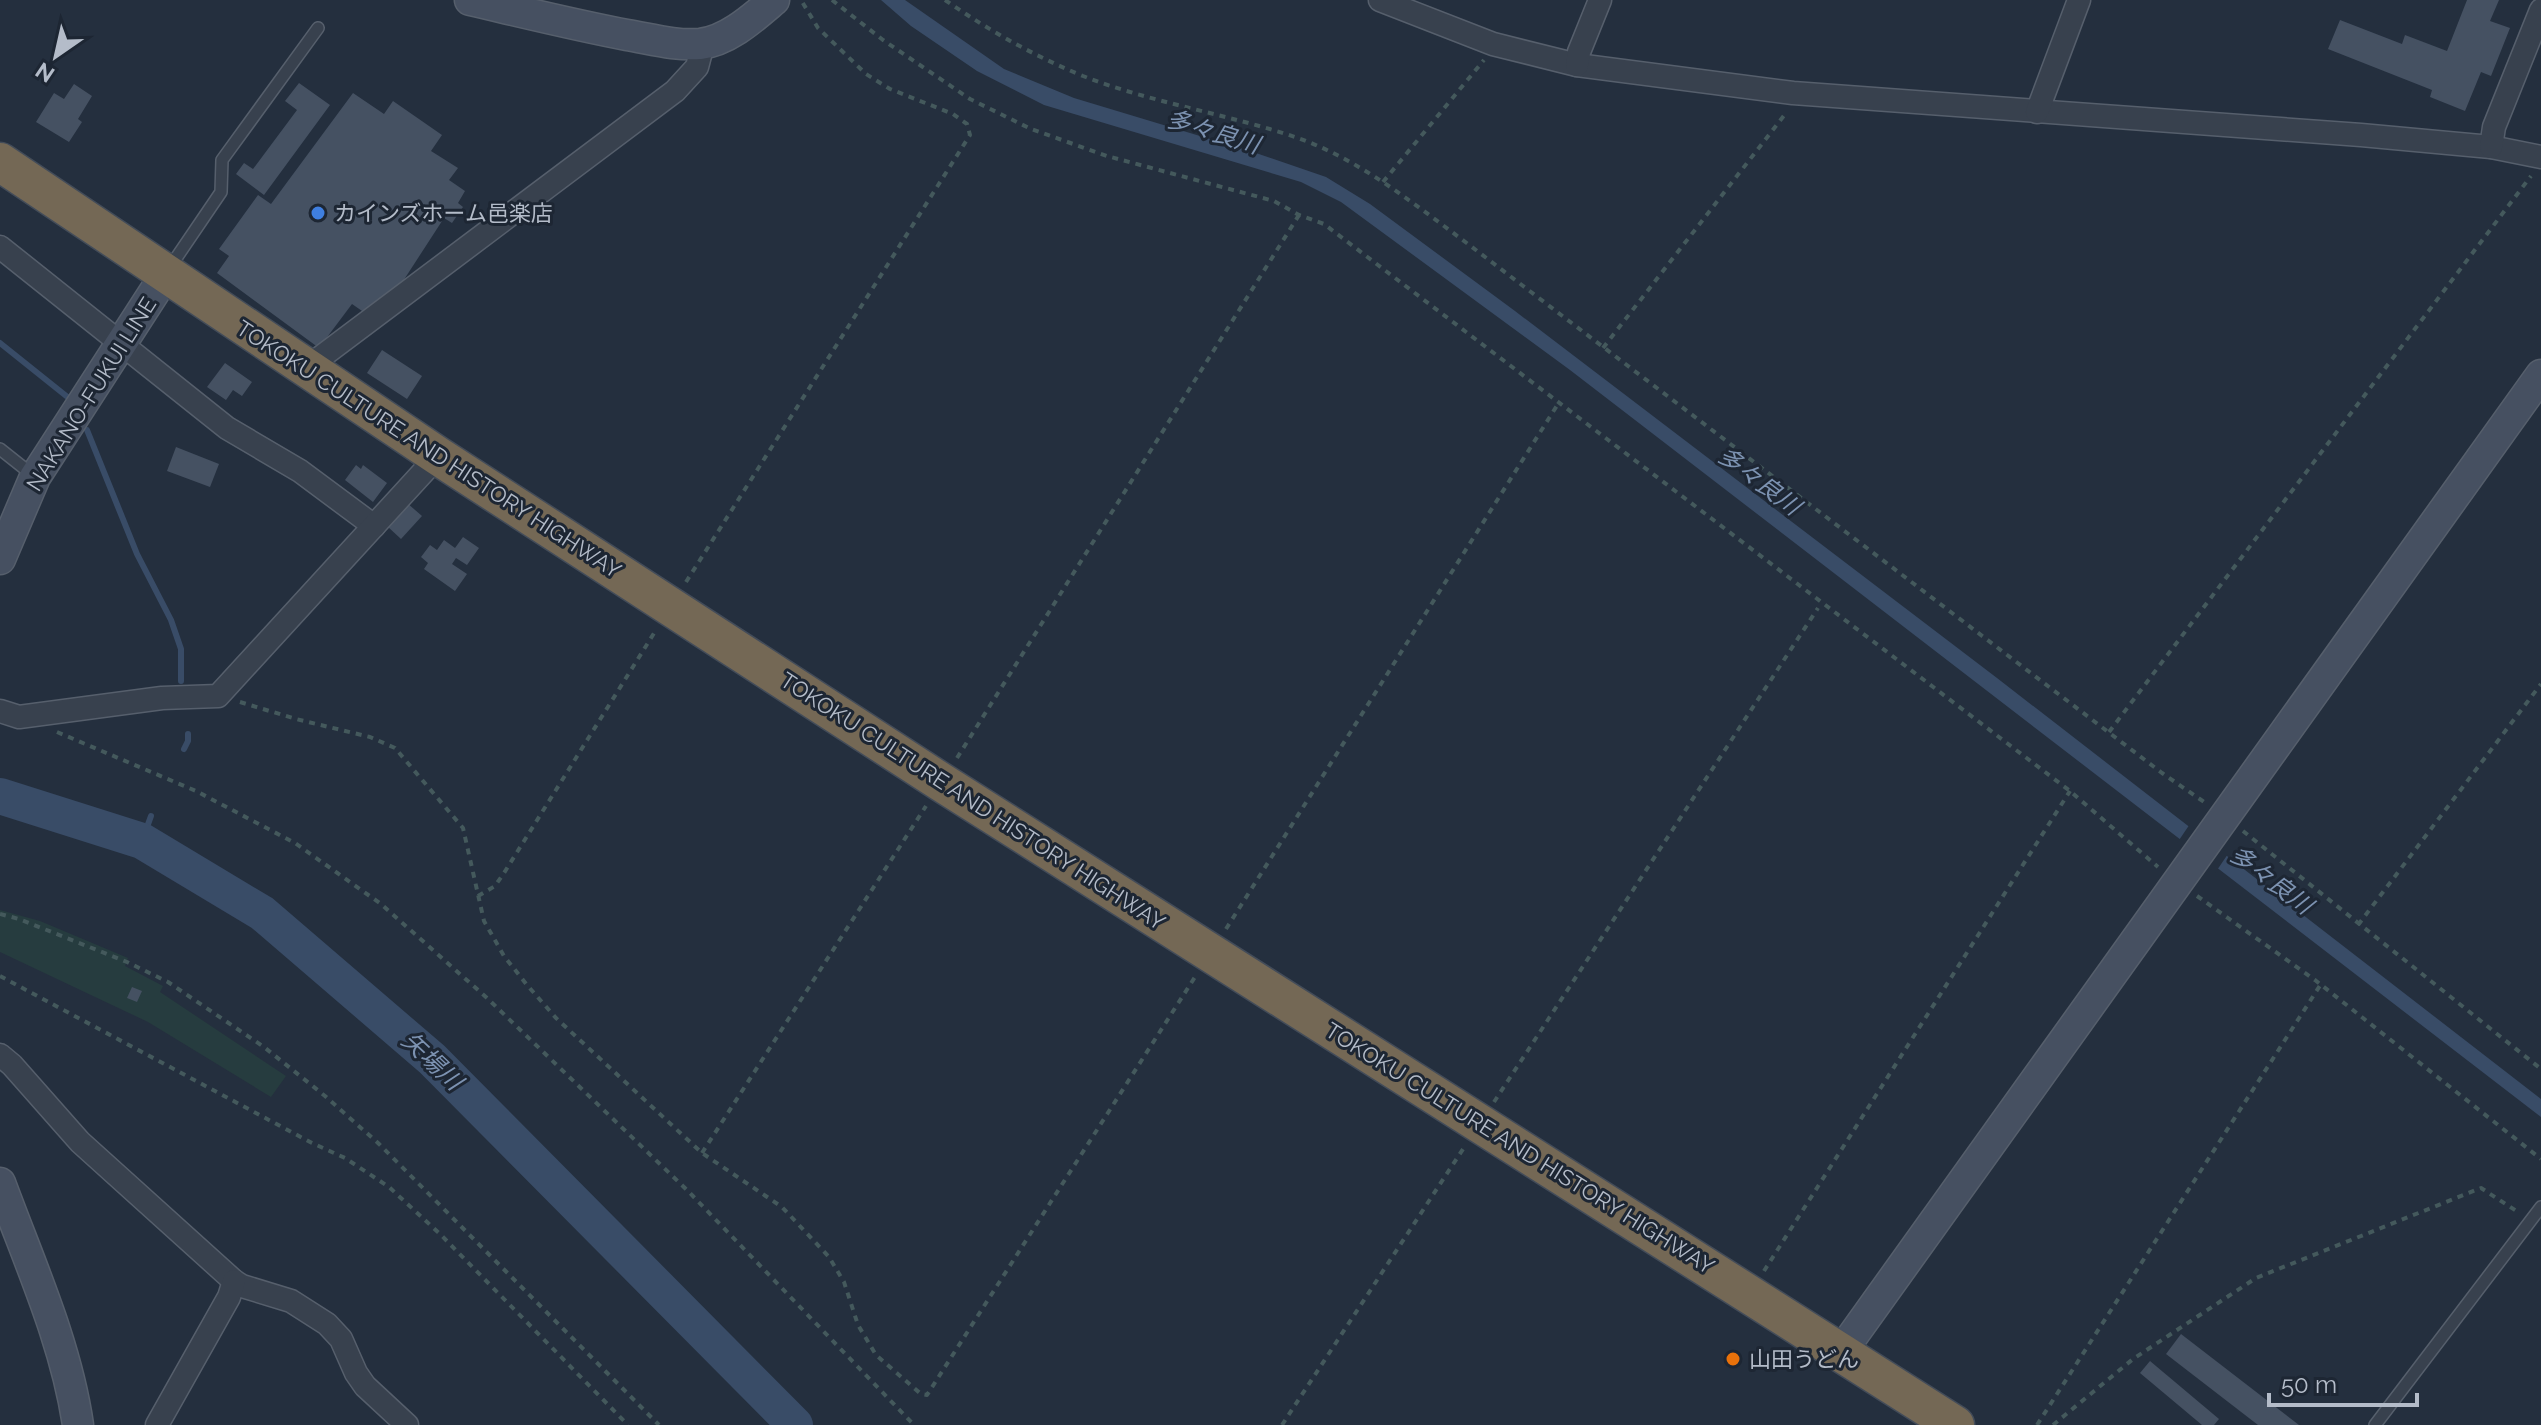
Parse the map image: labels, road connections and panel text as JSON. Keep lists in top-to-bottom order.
{
  "streets": {
    "highway": ["TOKOKU CULTURE AND HISTORY HIGHWAY"],
    "street": ["NAKANO-FUKUI LINE"]
  },
  "crossings": [
    ["NAKANO-FUKUI LINE", "TOKOKU CULTURE AND HISTORY HIGHWAY"]
  ],
  "water": ["多々良川", "矢場川"],
  "places": ["カインズホーム邑楽店", "山田うどん"],
  "scale_bar": "50 m",
  "north": "bottom left"
}
